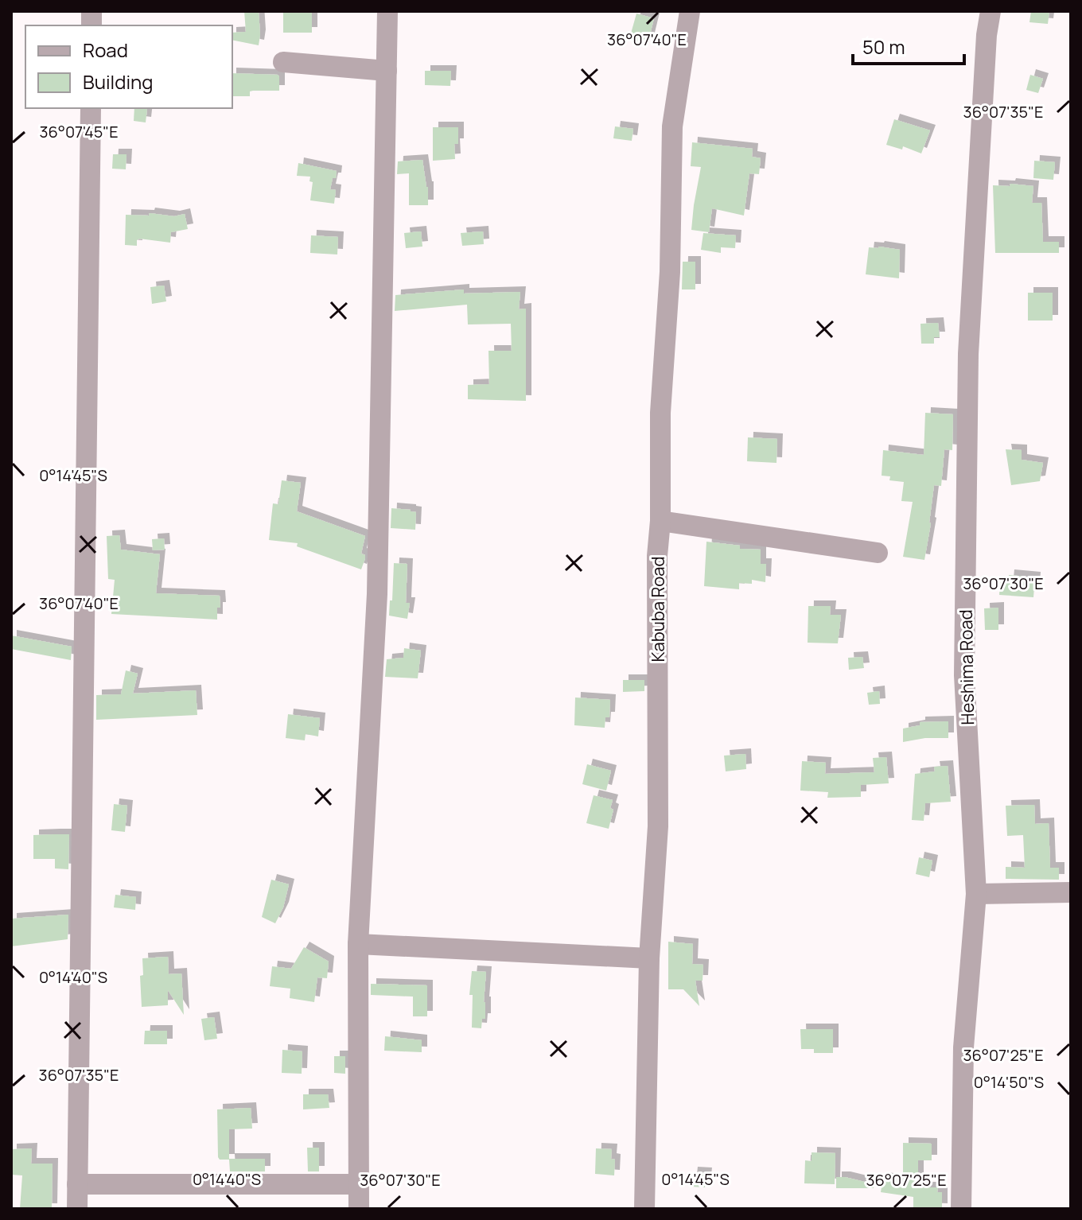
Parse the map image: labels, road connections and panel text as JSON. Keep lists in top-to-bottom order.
{
  "streets": {
    "street": ["Kabuba Road", "Heshima Road"]
  },
  "legend": ["Road", "Building"],
  "scale_bar": "50 m",
  "coordinates": [
    "36°07'40\"E",
    "36°07'35\"E",
    "36°07'45\"E",
    "0°14'45\"S",
    "36°07'30\"E",
    "0°14'40\"S",
    "36°07'25\"E",
    "0°14'50\"S"
  ]
}
